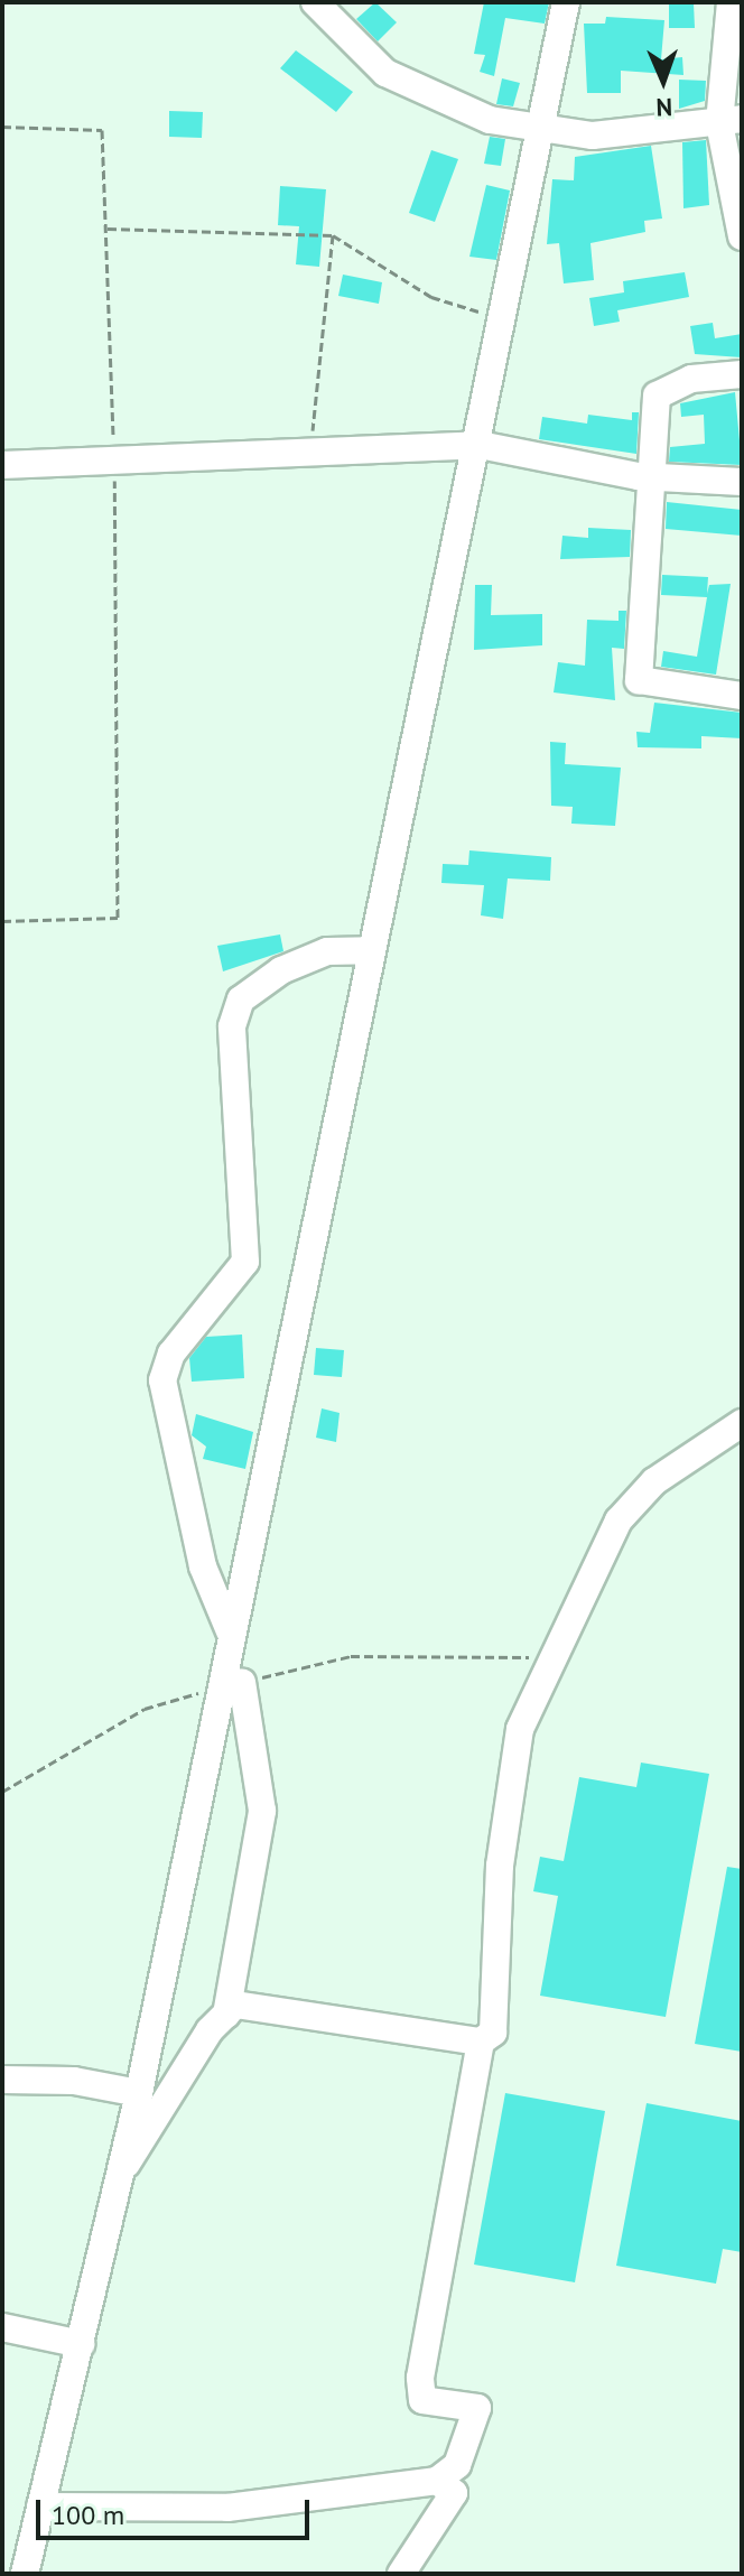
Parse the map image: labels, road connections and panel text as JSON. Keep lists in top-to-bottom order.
{
  "scale_bar": "100 m",
  "north": "bottom"
}
